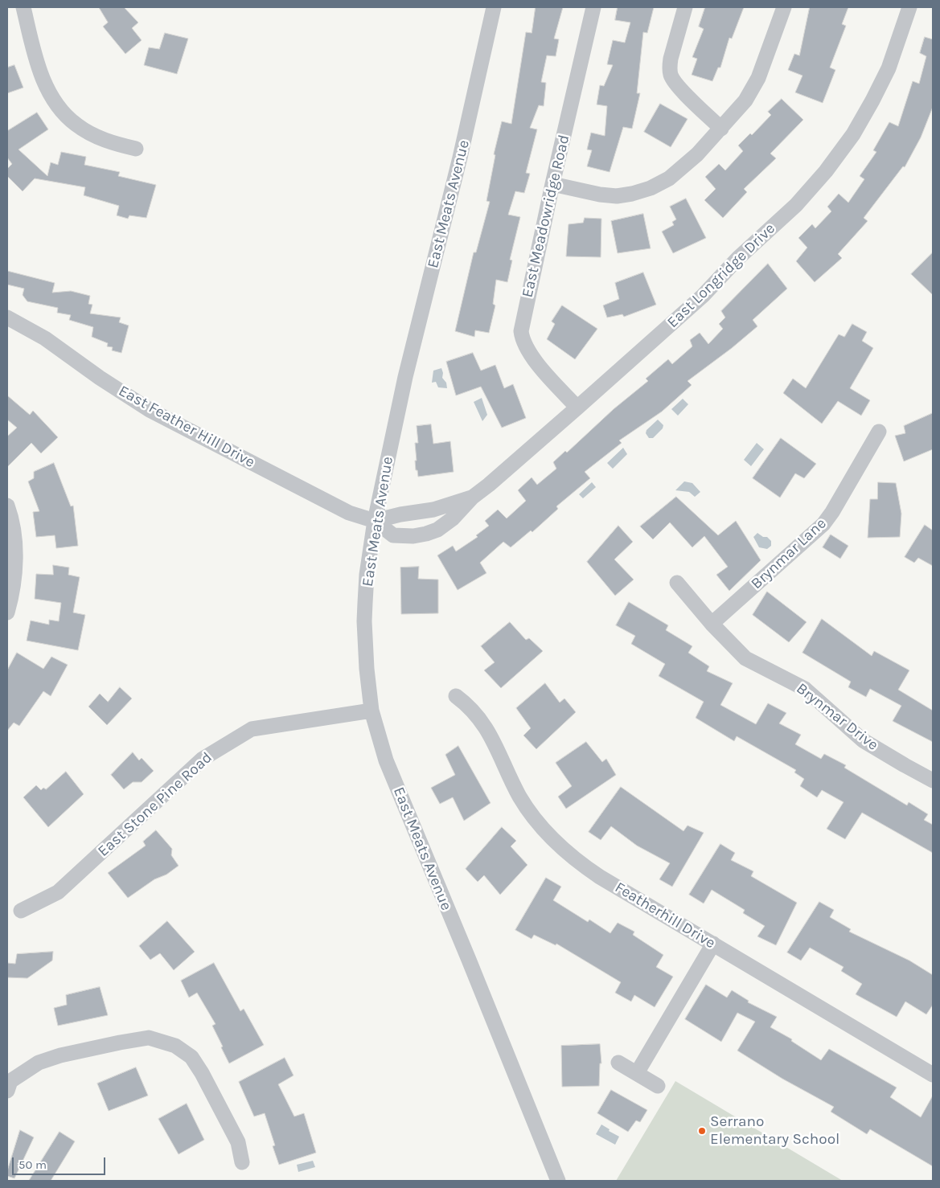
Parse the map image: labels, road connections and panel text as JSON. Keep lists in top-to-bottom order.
{
  "streets": {
    "street": [
      "East Meats Avenue",
      "East Meadowridge Road",
      "East Longridge Drive",
      "East Feather Hill Drive",
      "Brynmar Lane",
      "Brynmar Drive",
      "East Stone Pine Road",
      "Featherhill Drive"
    ]
  },
  "crossings": [
    ["East Meats Avenue", "East Longridge Drive"],
    ["East Meats Avenue", "East Feather Hill Drive"],
    ["East Meats Avenue", "East Stone Pine Road"],
    ["East Meadowridge Road", "East Longridge Drive"],
    ["East Longridge Drive", "East Feather Hill Drive"],
    ["Brynmar Lane", "Brynmar Drive"]
  ],
  "places": ["Serrano Elementary School"],
  "scale_bar": "50 m"
}
